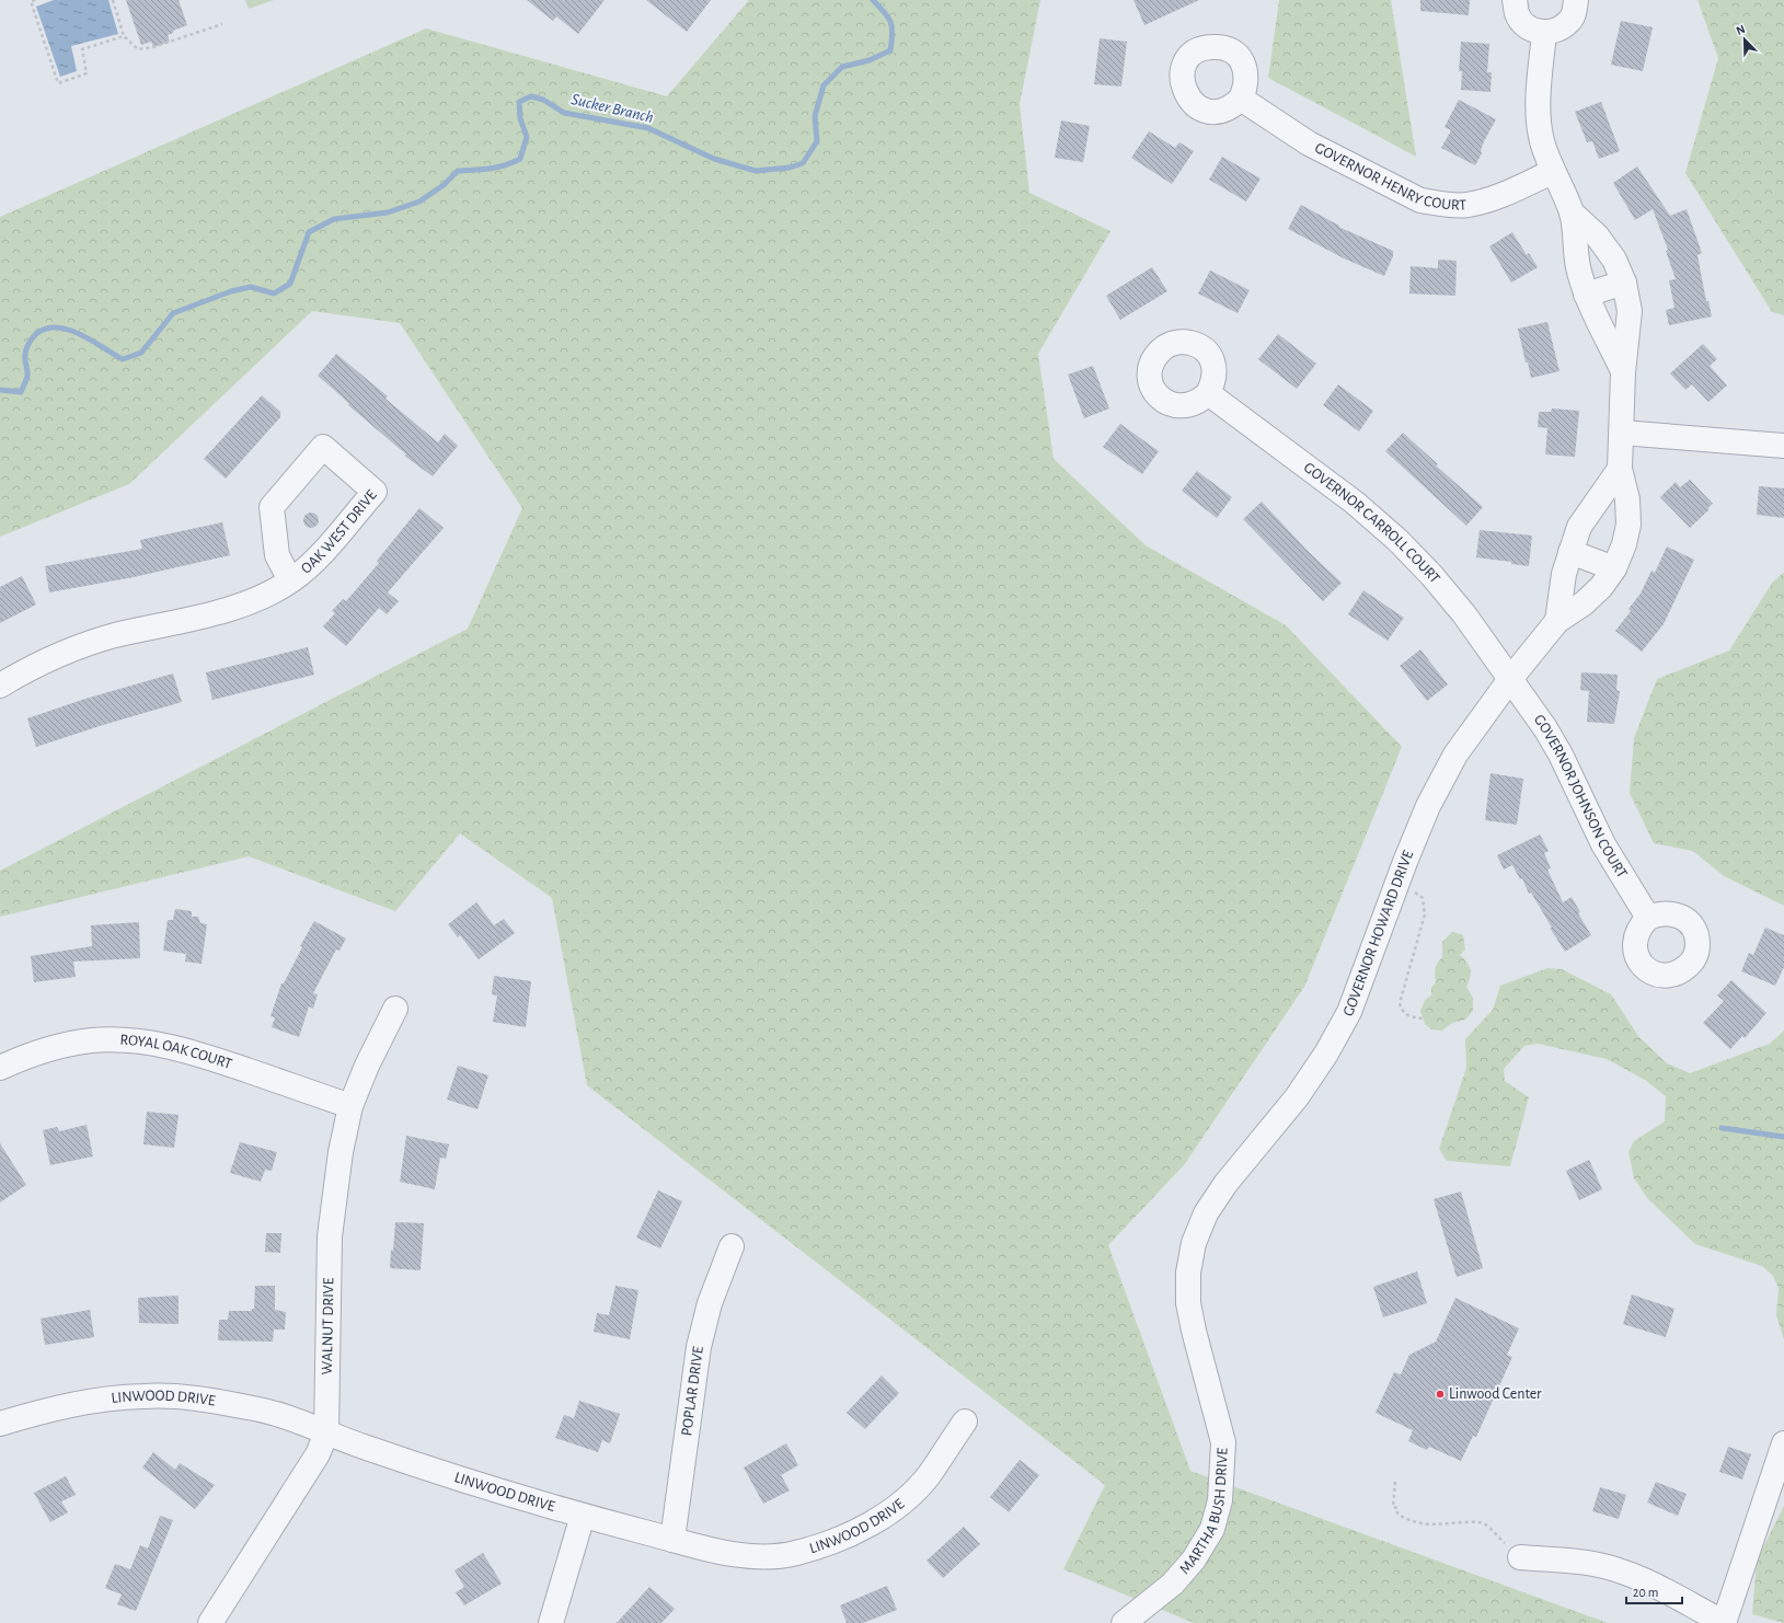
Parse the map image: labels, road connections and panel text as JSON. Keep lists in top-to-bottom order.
{
  "streets": {
    "street": [
      "GOVERNOR HENRY COURT",
      "GOVERNOR CARROLL COURT",
      "OAK WEST DRIVE",
      "GOVERNOR JOHNSON COURT",
      "GOVERNOR HOWARD DRIVE",
      "ROYAL OAK COURT",
      "WALNUT DRIVE",
      "POPLAR DRIVE",
      "LINWOOD DRIVE",
      "MARTHA BUSH DRIVE"
    ]
  },
  "crossings": [
    ["GOVERNOR HENRY COURT", "GOVERNOR HOWARD DRIVE"],
    ["GOVERNOR CARROLL COURT", "GOVERNOR JOHNSON COURT"],
    ["GOVERNOR CARROLL COURT", "GOVERNOR HOWARD DRIVE"],
    ["GOVERNOR JOHNSON COURT", "GOVERNOR HOWARD DRIVE"],
    ["GOVERNOR HOWARD DRIVE", "MARTHA BUSH DRIVE"],
    ["ROYAL OAK COURT", "WALNUT DRIVE"],
    ["WALNUT DRIVE", "LINWOOD DRIVE"],
    ["POPLAR DRIVE", "LINWOOD DRIVE"]
  ],
  "water": ["Sucker Branch"],
  "places": ["Linwood Center"],
  "scale_bar": "20 m",
  "north": "top left"
}
